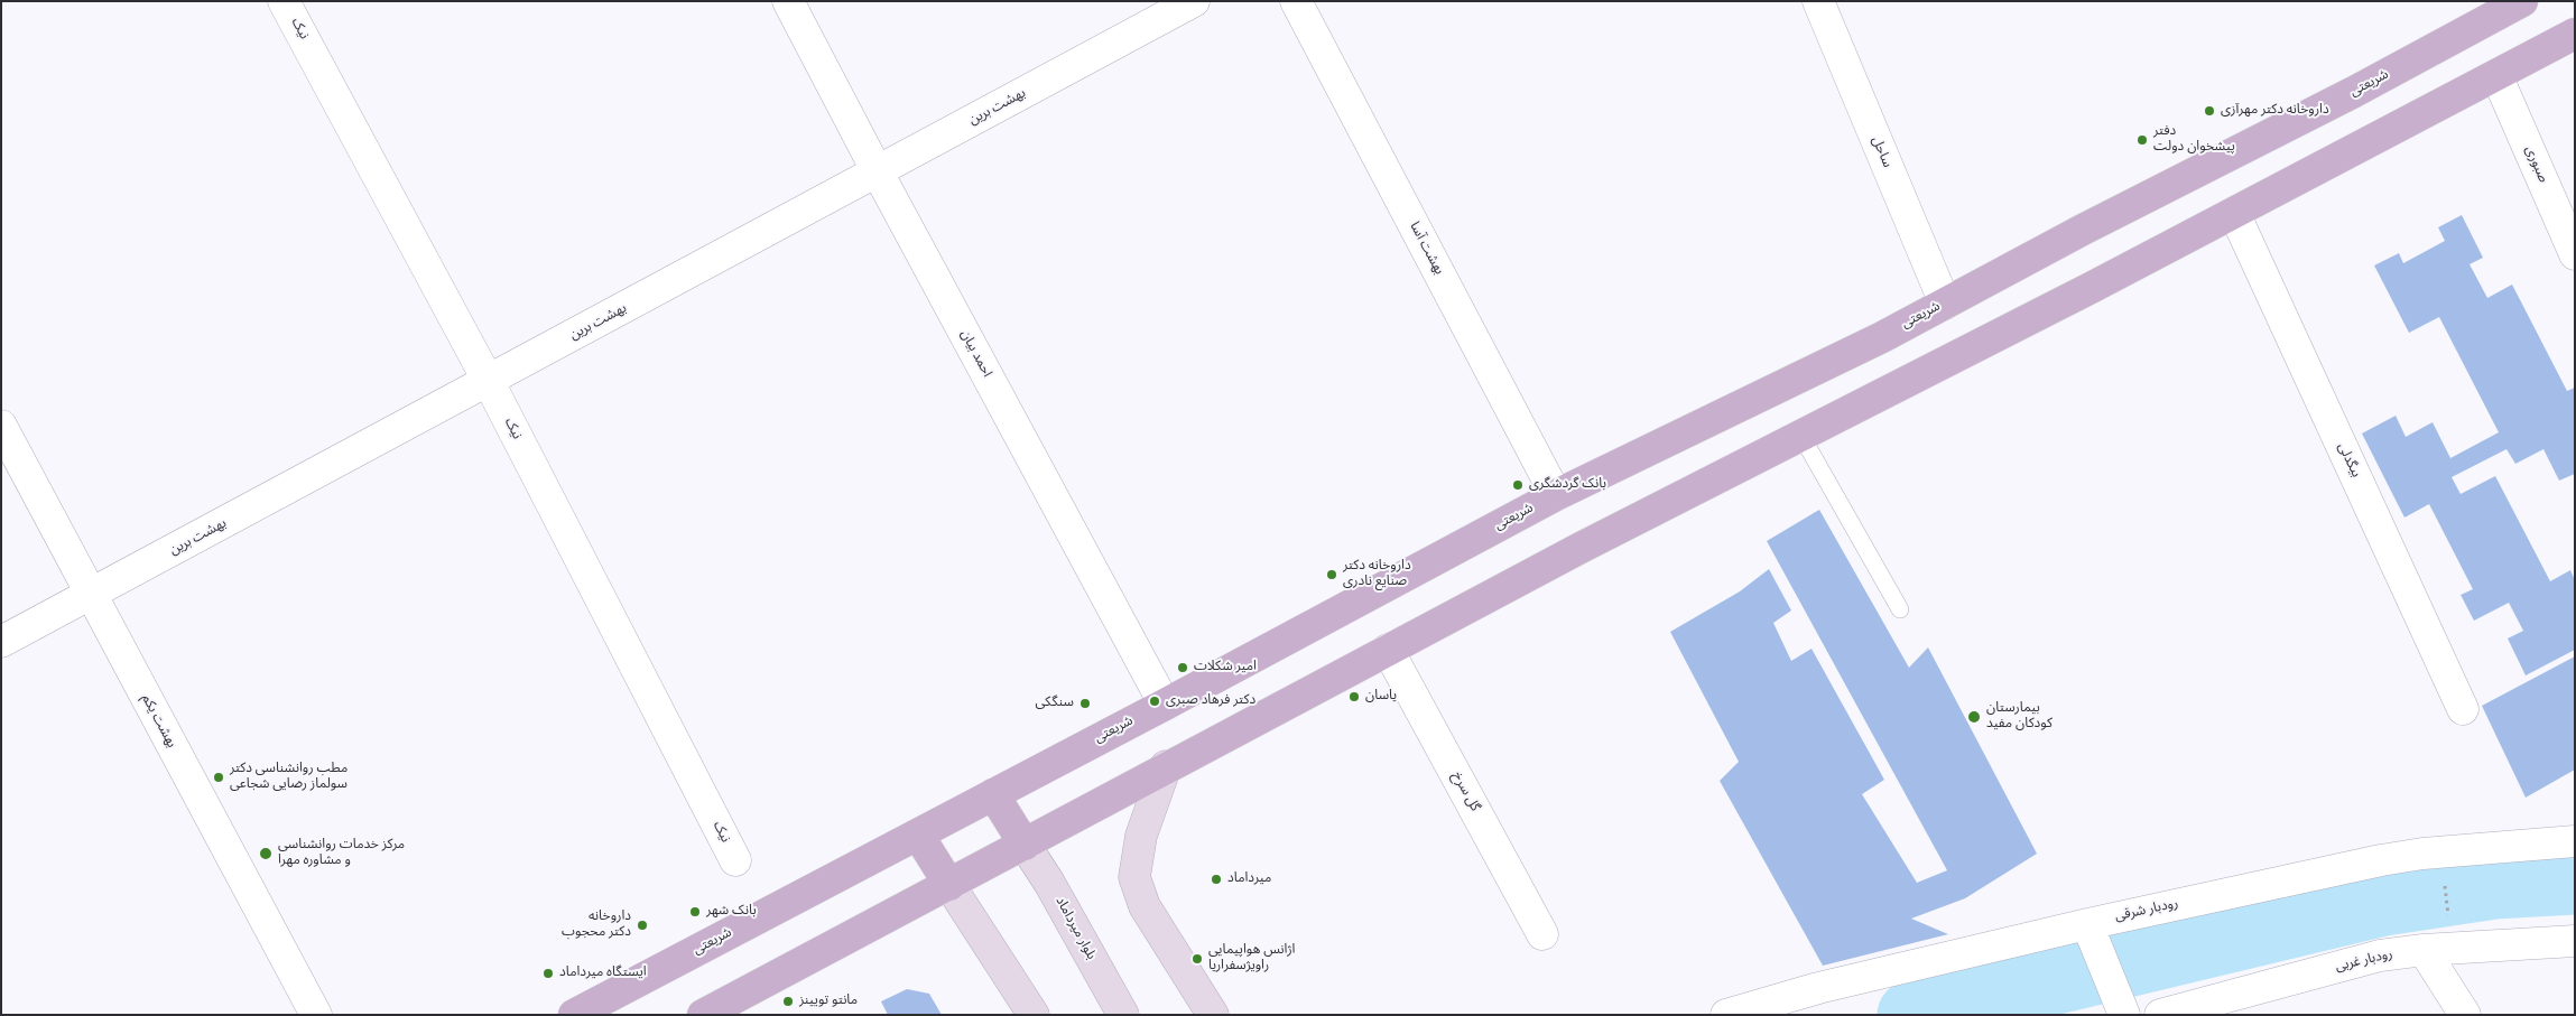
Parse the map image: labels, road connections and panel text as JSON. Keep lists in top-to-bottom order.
{
  "streets": {
    "main road": ["شریعتی", "بلوار میرداماد"],
    "street": [
      "نیک",
      "بهشت برین",
      "ساحل",
      "صبوری",
      "بهشت آسا",
      "احمد بیان",
      "بیگدلی",
      "بهشت یکم",
      "گل سرخ",
      "رودبار شرقی",
      "رودبار غربی"
    ]
  },
  "crossings": [
    ["نیک", "بهشت برین"],
    ["شریعتی", "ساحل"],
    ["شریعتی", "بهشت آسا"],
    ["شریعتی", "احمد بیان"],
    ["بهشت برین", "احمد بیان"],
    ["بهشت برین", "بهشت یکم"]
  ],
  "places": [
    "داروخانه دکتر مهرآزی",
    "دفتر پیشخوان دولت",
    "بانک گردشگری",
    "داروخانه دکتر صنايع نادری",
    "امیر شکلات",
    "یاسان",
    "دکتر فرهاد صبری",
    "سنگکی",
    "بیمارستان کودکان مفید",
    "مطب روانشناسی دکتر سولماز رضایی شجاعی",
    "مرکز خدمات روانشناسی و مشاوره مهرا",
    "میرداماد",
    "بانک شهر",
    "داروخانه دکتر محجوب",
    "اژانس هواپیمایی راویژسفراریا",
    "ایستگاه میرداماد",
    "مانتو تویینز"
  ]
}
